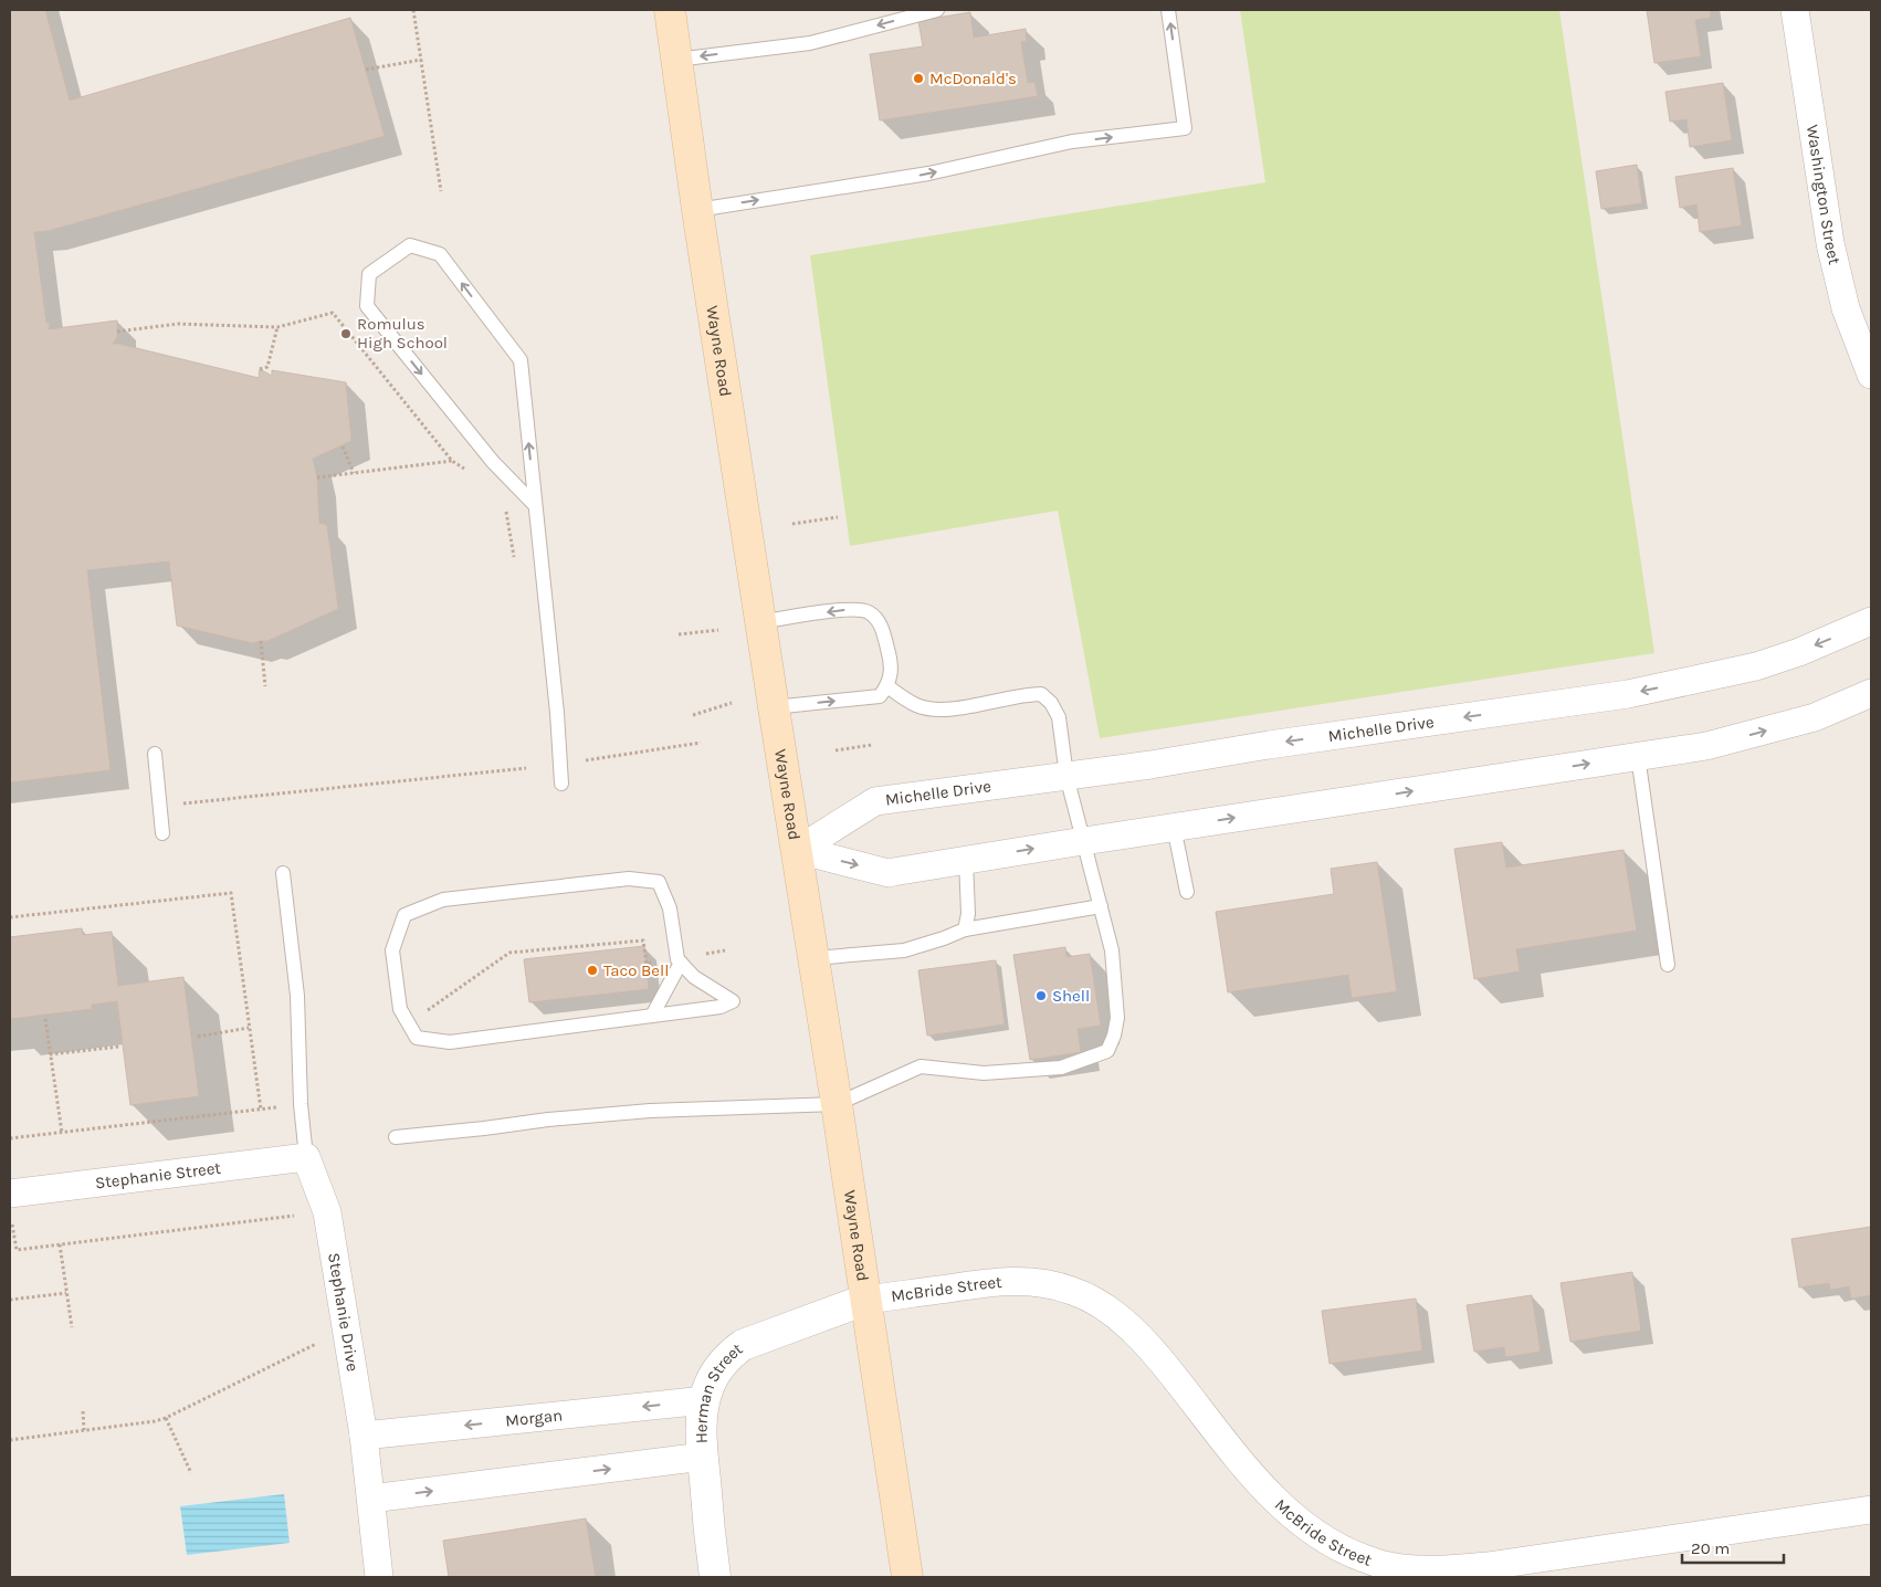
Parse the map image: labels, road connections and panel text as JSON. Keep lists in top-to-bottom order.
{
  "streets": {
    "main road": ["Wayne Road"],
    "street": [
      "Washington Street",
      "Michelle Drive",
      "Stephanie Street",
      "McBride Street",
      "Stephanie Drive",
      "Herman Street",
      "Morgan"
    ]
  },
  "crossings": [
    ["Wayne Road", "Michelle Drive"],
    ["Wayne Road", "McBride Street"],
    ["Wayne Road", "Herman Street"],
    ["Stephanie Street", "Stephanie Drive"],
    ["McBride Street", "Herman Street"],
    ["Stephanie Drive", "Morgan"],
    ["Herman Street", "Morgan"]
  ],
  "places": [
    "McDonald's",
    "Romulus High School",
    "Taco Bell",
    "Shell"
  ],
  "scale_bar": "20 m"
}
